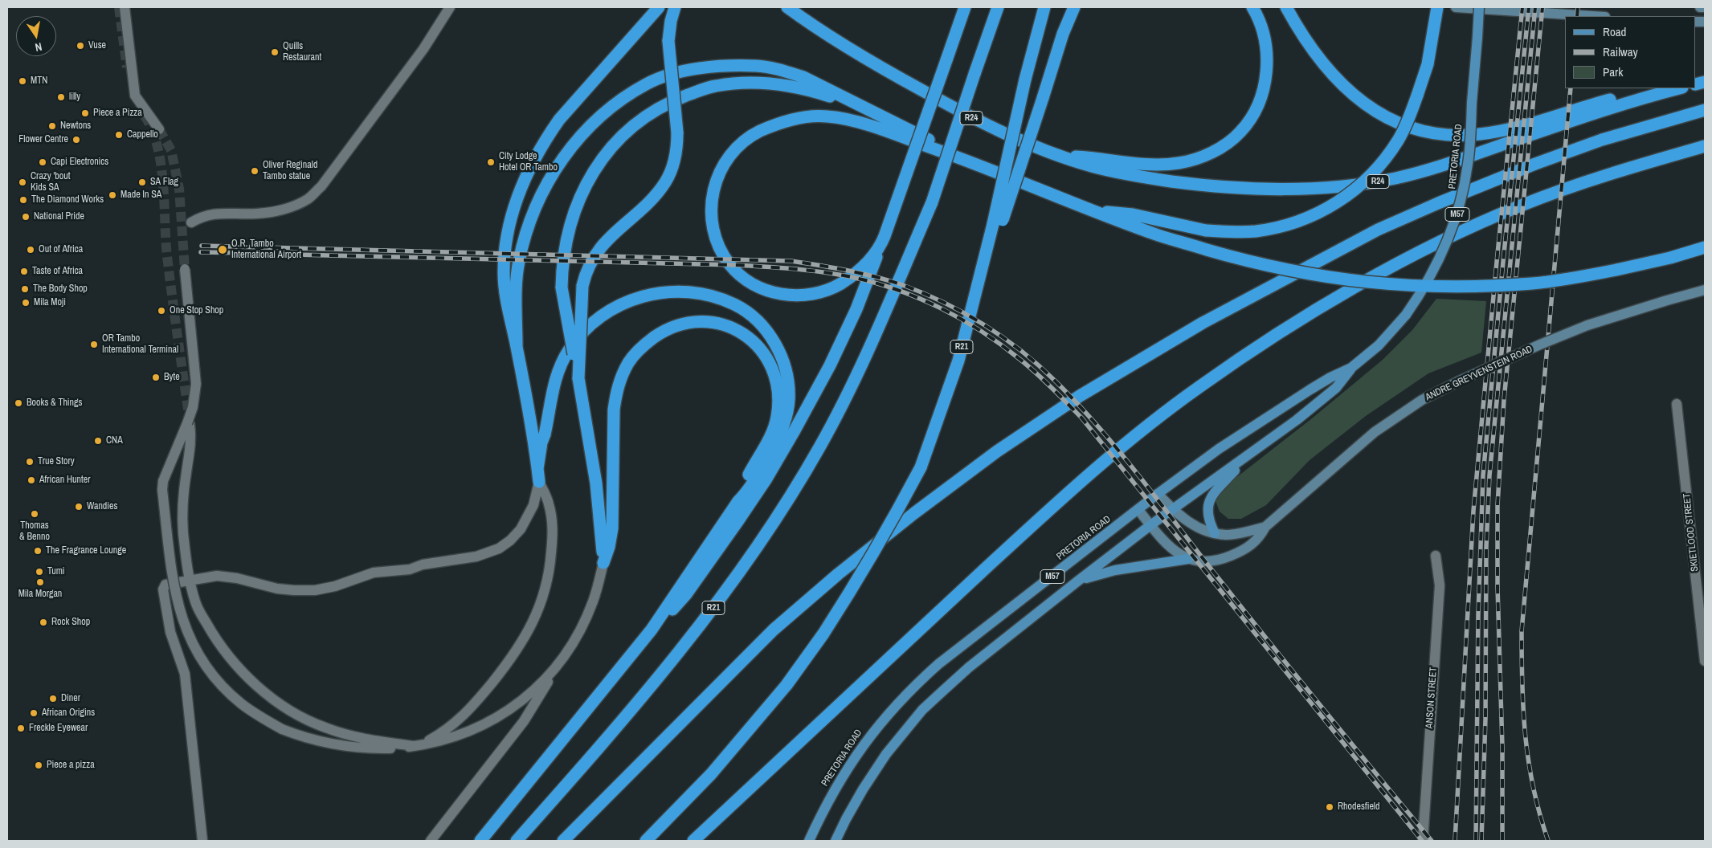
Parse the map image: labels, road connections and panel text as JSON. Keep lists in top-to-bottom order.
{
  "streets": {
    "highway": ["R24", "R21"],
    "main road": ["PRETORIA ROAD", "M57", "ANDRE GREYVENSTEIN ROAD"],
    "street": ["SKIETLOOD STREET", "ANSON STREET"]
  },
  "crossings": [
    ["PRETORIA ROAD", "ANDRE GREYVENSTEIN ROAD"]
  ],
  "places": [
    "Vuse",
    "Quills Restaurant",
    "MTN",
    "lilly",
    "Piece a Pizza",
    "Newtons",
    "Cappello",
    "Flower Centre",
    "Capi Electronics",
    "City Lodge Hotel OR Tambo",
    "Oliver Reginald Tambo statue",
    "Crazy 'bout Kids SA",
    "SA Flag",
    "Made In SA",
    "The Diamond Works",
    "National Pride",
    "Out of Africa",
    "O.R. Tambo International Airport",
    "Taste of Africa",
    "The Body Shop",
    "Mila Moji",
    "One Stop Shop",
    "OR Tambo International Terminal",
    "Byte",
    "Books & Things",
    "CNA",
    "True Story",
    "African Hunter",
    "Wandies",
    "Thomas & Benno",
    "The Fragrance Lounge",
    "Tumi",
    "Mila Morgan",
    "Rock Shop",
    "Diner",
    "African Origins",
    "Freckle Eyewear",
    "Piece a pizza",
    "Rhodesfield"
  ],
  "legend": ["Road", "Railway", "Park"],
  "north": "bottom"
}
